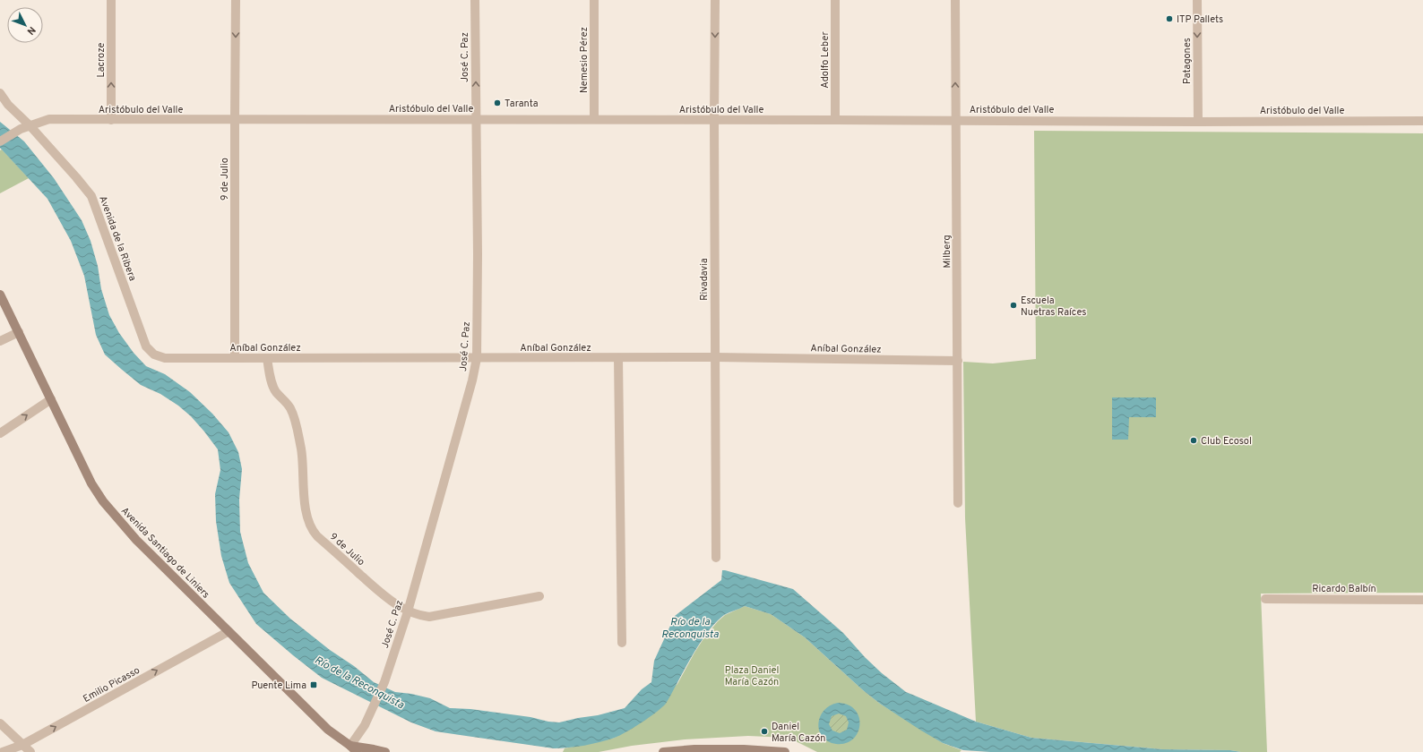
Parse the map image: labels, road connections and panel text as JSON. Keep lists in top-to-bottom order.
{
  "streets": {
    "main road": ["Avenida Santiago de Liniers"],
    "street": [
      "José C. Paz",
      "Lacroze",
      "Nemesio Pérez",
      "Adolfo Leber",
      "Patagones",
      "Aristóbulo del Valle",
      "9 de Julio",
      "Avenida de la Ribera",
      "Milberg",
      "Rivadavia",
      "Aníbal González",
      "Ricardo Balbín",
      "Emilio Picasso"
    ]
  },
  "crossings": [
    ["José C. Paz", "Aristóbulo del Valle"],
    ["José C. Paz", "9 de Julio"],
    ["José C. Paz", "Aníbal González"],
    ["José C. Paz", "Avenida Santiago de Liniers"],
    ["Lacroze", "Aristóbulo del Valle"],
    ["Nemesio Pérez", "Aristóbulo del Valle"],
    ["Adolfo Leber", "Aristóbulo del Valle"],
    ["Patagones", "Aristóbulo del Valle"],
    ["Aristóbulo del Valle", "9 de Julio"],
    ["Aristóbulo del Valle", "Avenida de la Ribera"],
    ["Aristóbulo del Valle", "Milberg"],
    ["Aristóbulo del Valle", "Rivadavia"],
    ["9 de Julio", "Aníbal González"],
    ["Avenida de la Ribera", "Aníbal González"],
    ["Milberg", "Aníbal González"],
    ["Rivadavia", "Aníbal González"],
    ["Avenida Santiago de Liniers", "Emilio Picasso"]
  ],
  "one_way": ["Lacroze", "Patagones", "Emilio Picasso"],
  "water": ["Río de la Reconquista"],
  "parks": ["Plaza Daniel María Cazón"],
  "places": {
    "other": [
      "ITP Pallets",
      "Taranta",
      "Escuela Nuetras Raíces",
      "Club Ecosol",
      "Daniel María Cazón"
    ],
    "transit": ["Puente Lima"]
  },
  "north": "bottom right"
}
